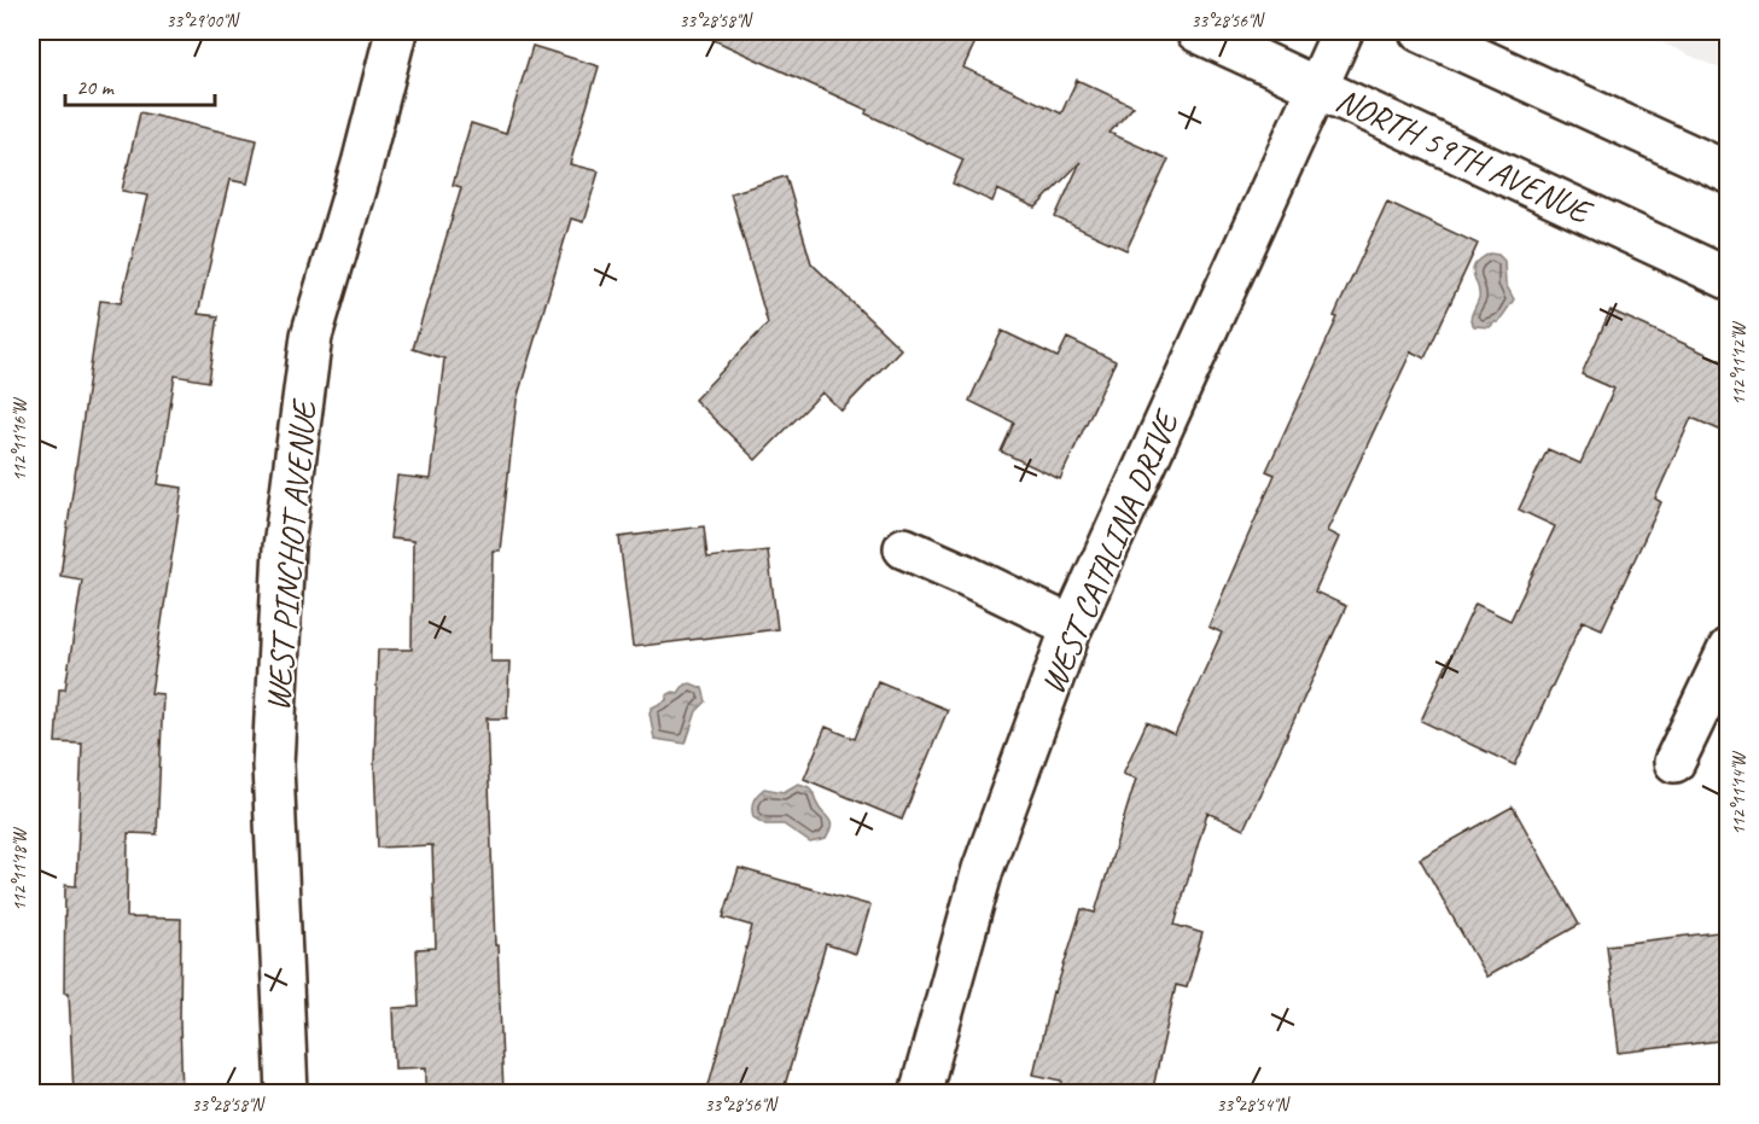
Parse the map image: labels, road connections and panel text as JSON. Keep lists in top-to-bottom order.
{
  "streets": {
    "street": ["NORTH 59TH AVENUE", "WEST CATALINA DRIVE", "WEST PINCHOT AVENUE"]
  },
  "crossings": [
    ["NORTH 59TH AVENUE", "WEST CATALINA DRIVE"]
  ],
  "scale_bar": "20 m",
  "coordinates": [
    "33°29'00\"N",
    "33°28'58\"N",
    "33°28'56\"N",
    "112°11'12\"W",
    "112°11'16\"W",
    "112°11'14\"W",
    "112°11'18\"W",
    "33°28'54\"N"
  ]
}
